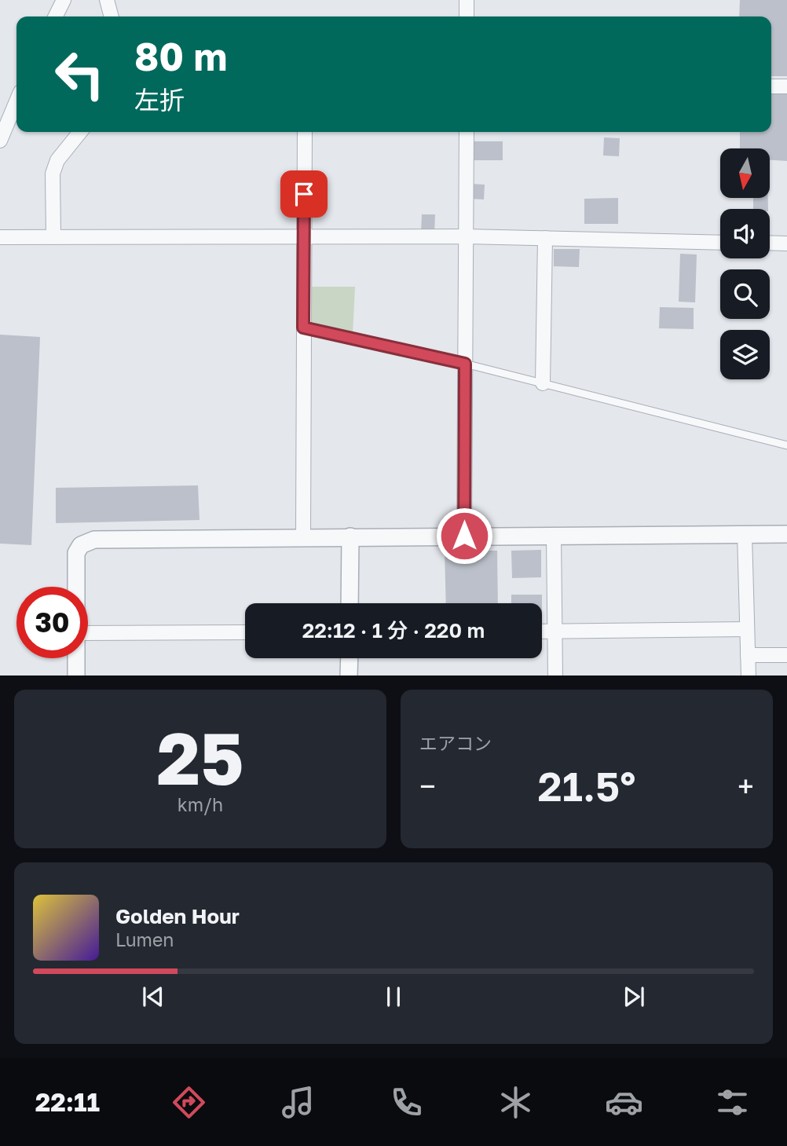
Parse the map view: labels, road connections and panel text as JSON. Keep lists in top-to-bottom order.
{
  "north": "bottom",
  "page": {
    "turn": ["80 m", "左折"],
    "limit": "30",
    "trip": "22:12 · 1 分 · 220 m",
    "tile": [
      ["25", "km/h"],
      "エアコン"
    ],
    "heat": ["−", "21.5°", "+"],
    "song": ["Golden Hour", "Lumen"],
    "tabs": "22:11"
  }
}
